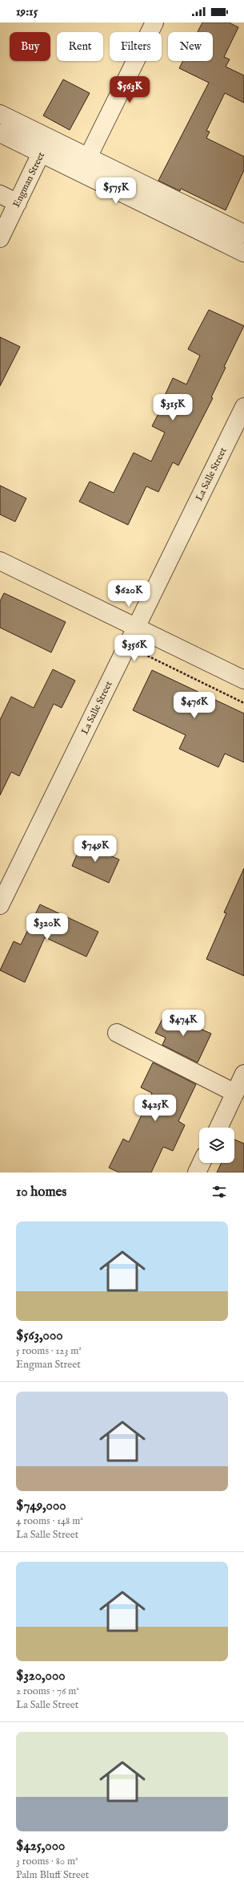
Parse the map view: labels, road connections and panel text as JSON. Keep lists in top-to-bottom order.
{
  "streets": {
    "street": ["Engman Street", "La Salle Street"]
  },
  "page": {
    "status": "19:15",
    "chip": [
      "Buy",
      "Rent",
      "Filters",
      "New"
    ],
    "price": [
      "$563K",
      "$575K",
      "$315K",
      "$620K",
      "$356K",
      "$476K",
      "$749K",
      "$320K",
      "$474K",
      "$425K"
    ],
    "heading": "10 homes",
    "list": [
      {
        "name": "$563,000",
        "note": "5 rooms · 123 m² · Engman Street"
      },
      {
        "name": "$749,000",
        "note": "4 rooms · 148 m² · La Salle Street"
      },
      {
        "name": "$320,000",
        "note": "2 rooms · 76 m² · La Salle Street"
      },
      {
        "name": "$425,000",
        "note": "3 rooms · 80 m² · Palm Bluff Street"
      }
    ]
  }
}
